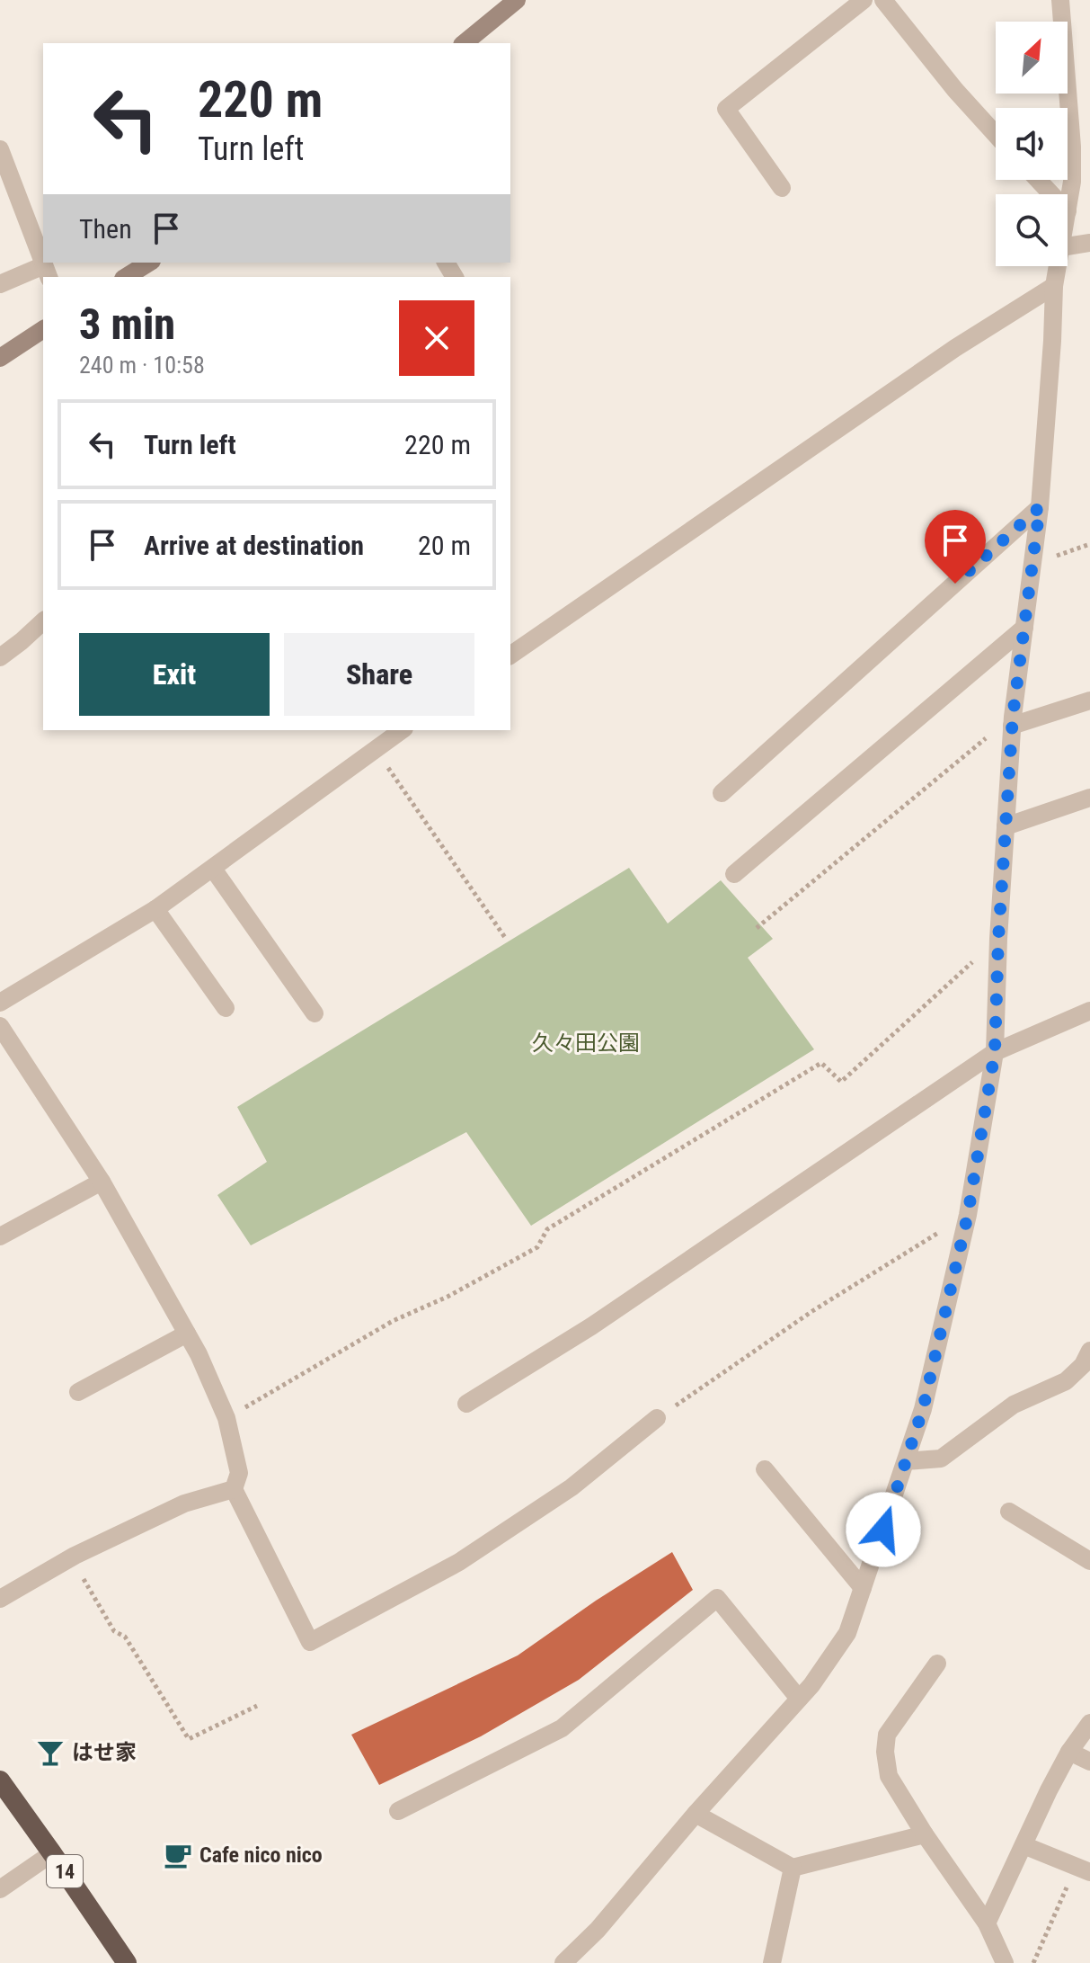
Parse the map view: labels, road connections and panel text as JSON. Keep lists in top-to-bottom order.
{
  "streets": {
    "highway": ["14"]
  },
  "parks": ["久々田公園"],
  "places": {
    "bar": ["はせ家"],
    "cafe": ["Cafe nico nico"]
  },
  "north": "top right",
  "page": {
    "turn": ["220 m", "Turn left"],
    "then": "Then",
    "heading": ["3 min", "240 m · 10:58"],
    "list": [
      {
        "name": "Turn left",
        "value": "220 m"
      },
      {
        "name": "Arrive at destination",
        "value": "20 m"
      }
    ],
    "buttons": ["Exit", "Share"]
  }
}
